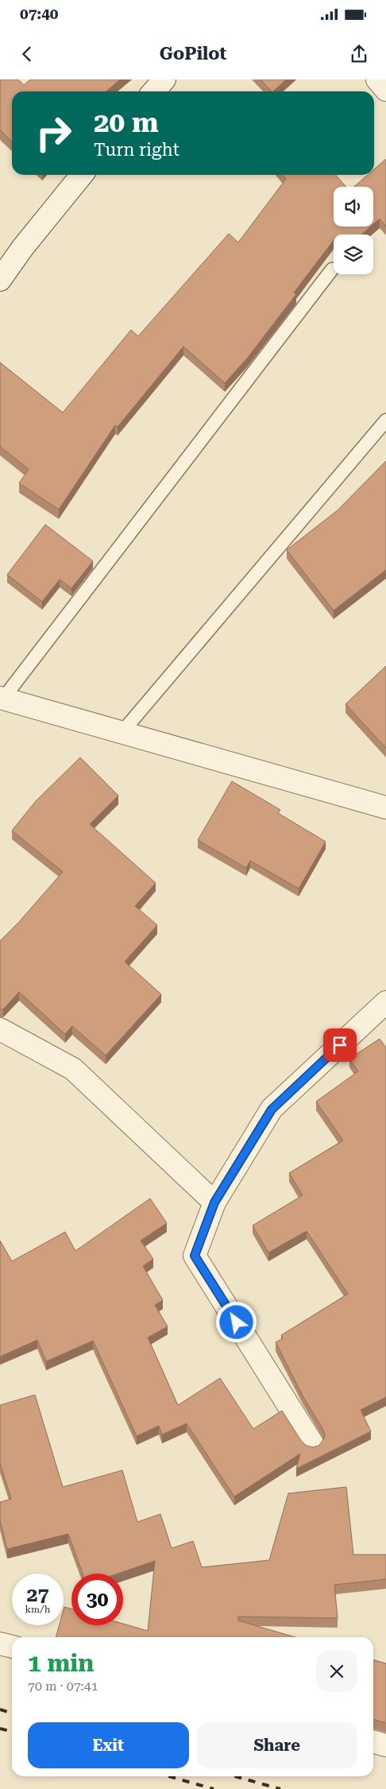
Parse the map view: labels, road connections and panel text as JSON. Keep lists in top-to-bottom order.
{
  "page": {
    "status": "07:40",
    "header": "GoPilot",
    "turn": ["20 m", "Turn right"],
    "speed": "27 km/h",
    "limit": "30",
    "heading": ["1 min", "70 m · 07:41"],
    "buttons": ["Exit", "Share"]
  }
}
